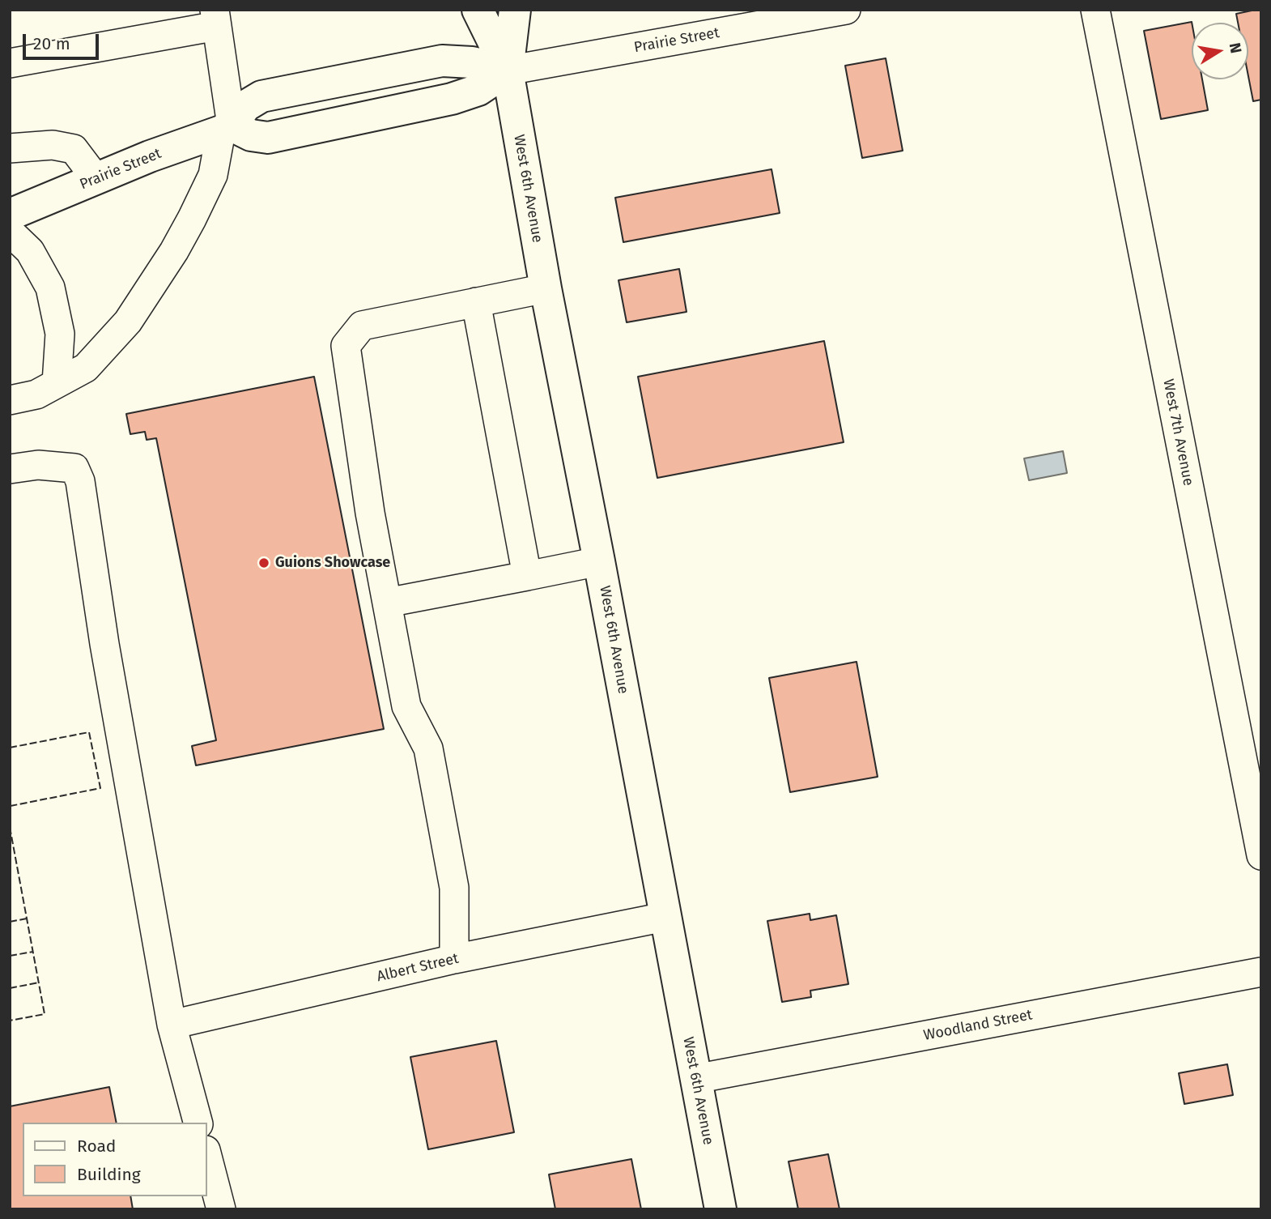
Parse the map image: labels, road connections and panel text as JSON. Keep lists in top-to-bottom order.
{
  "streets": {
    "main road": ["Prairie Street", "West 6th Avenue"],
    "street": ["West 7th Avenue", "Albert Street", "Woodland Street"]
  },
  "crossings": [
    ["Prairie Street", "West 6th Avenue"],
    ["West 6th Avenue", "Albert Street"],
    ["West 6th Avenue", "Woodland Street"]
  ],
  "places": ["Guions Showcase"],
  "legend": ["Road", "Building"],
  "scale_bar": "20 m",
  "north": "right"
}
